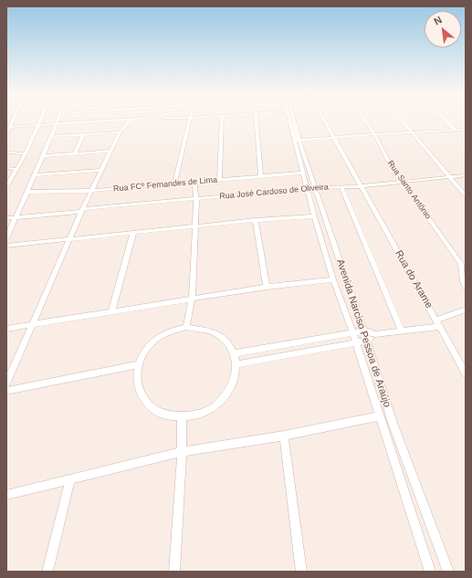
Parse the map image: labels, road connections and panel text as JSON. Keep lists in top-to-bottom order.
{
  "streets": {
    "street": [
      "Rua FCº Fernandes de Lima",
      "Rua Santo Antônio",
      "Rua José Cardoso de Oliveira",
      "Rua do Arame",
      "Avenida Narciso Pessoa de Araújo"
    ]
  },
  "crossings": [
    ["Rua FCº Fernandes de Lima", "Avenida Narciso Pessoa de Araújo"],
    ["Rua Santo Antônio", "Rua José Cardoso de Oliveira"],
    ["Rua José Cardoso de Oliveira", "Rua do Arame"],
    ["Rua José Cardoso de Oliveira", "Avenida Narciso Pessoa de Araújo"]
  ],
  "north": "top left"
}
